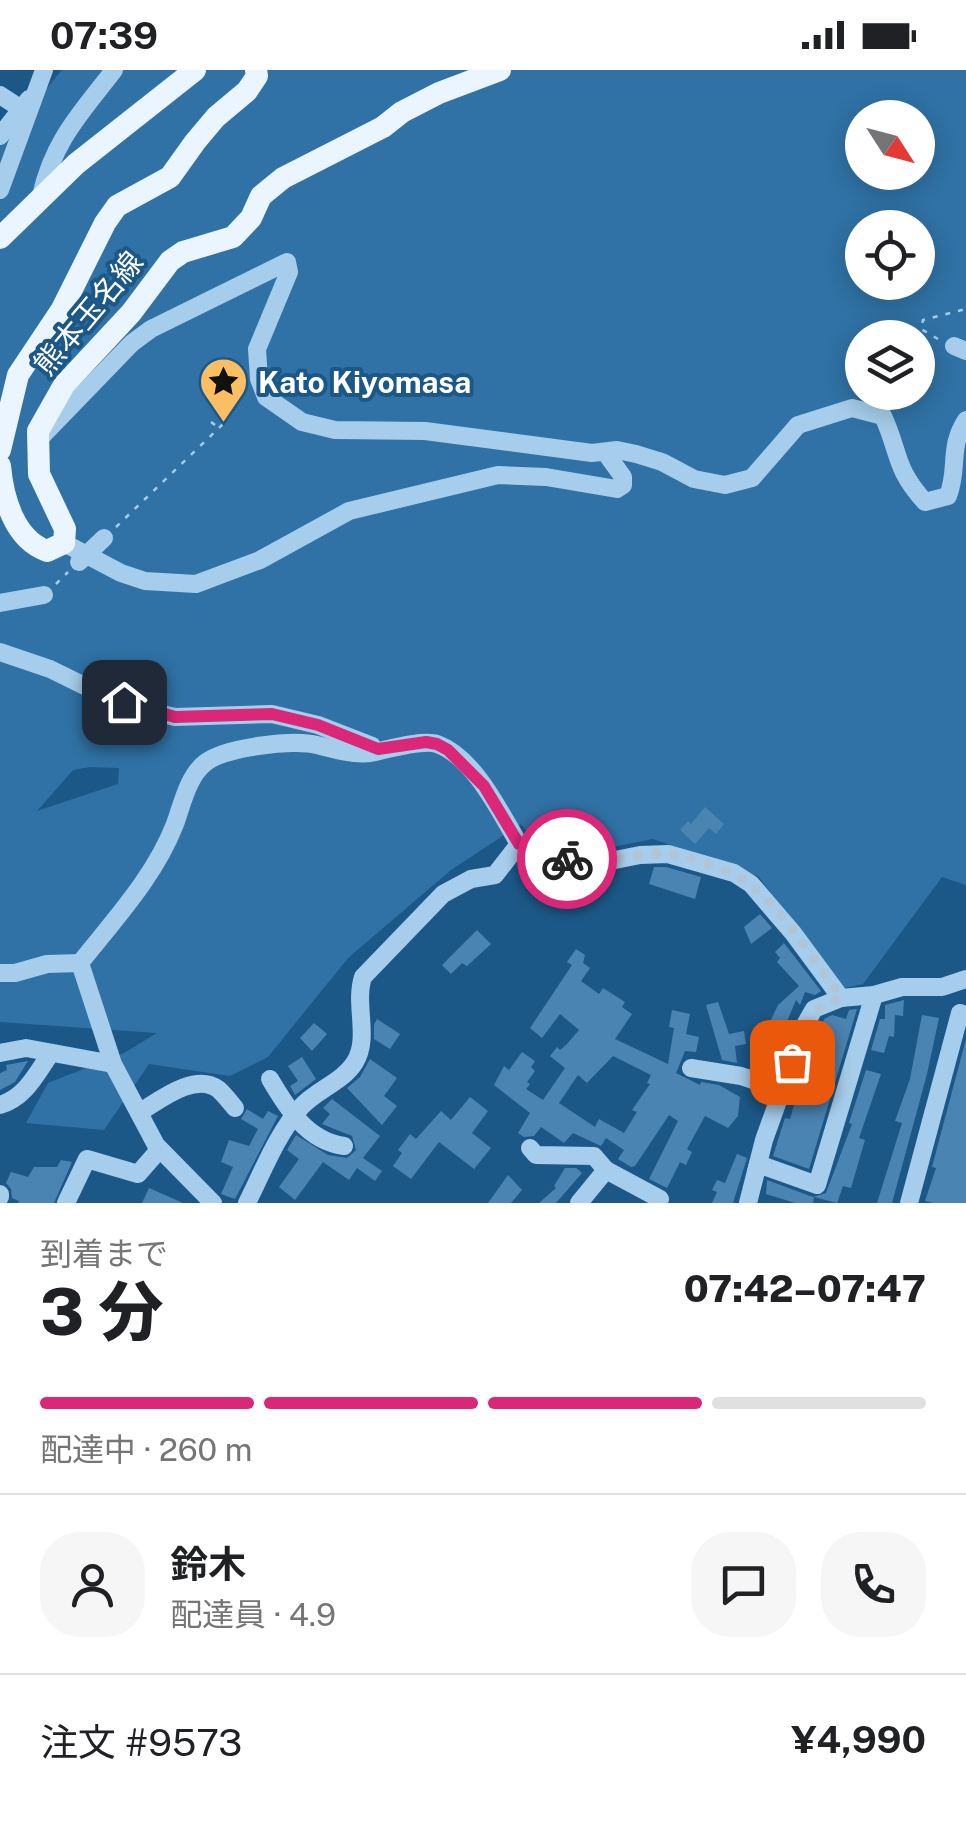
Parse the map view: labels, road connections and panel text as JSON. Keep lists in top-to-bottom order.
{
  "streets": {
    "main road": ["熊本玉名線"]
  },
  "places": {
    "place": ["Kato Kiyomasa"]
  },
  "north": "bottom right",
  "page": {
    "status": "07:39",
    "heading": ["3 分", "到着まで", "07:42–07:47"],
    "panel": [
      "鈴木",
      "配達員 · 4.9",
      "注文 #9573",
      "¥4,990"
    ],
    "bar": "配達中 · 260 m"
  }
}
